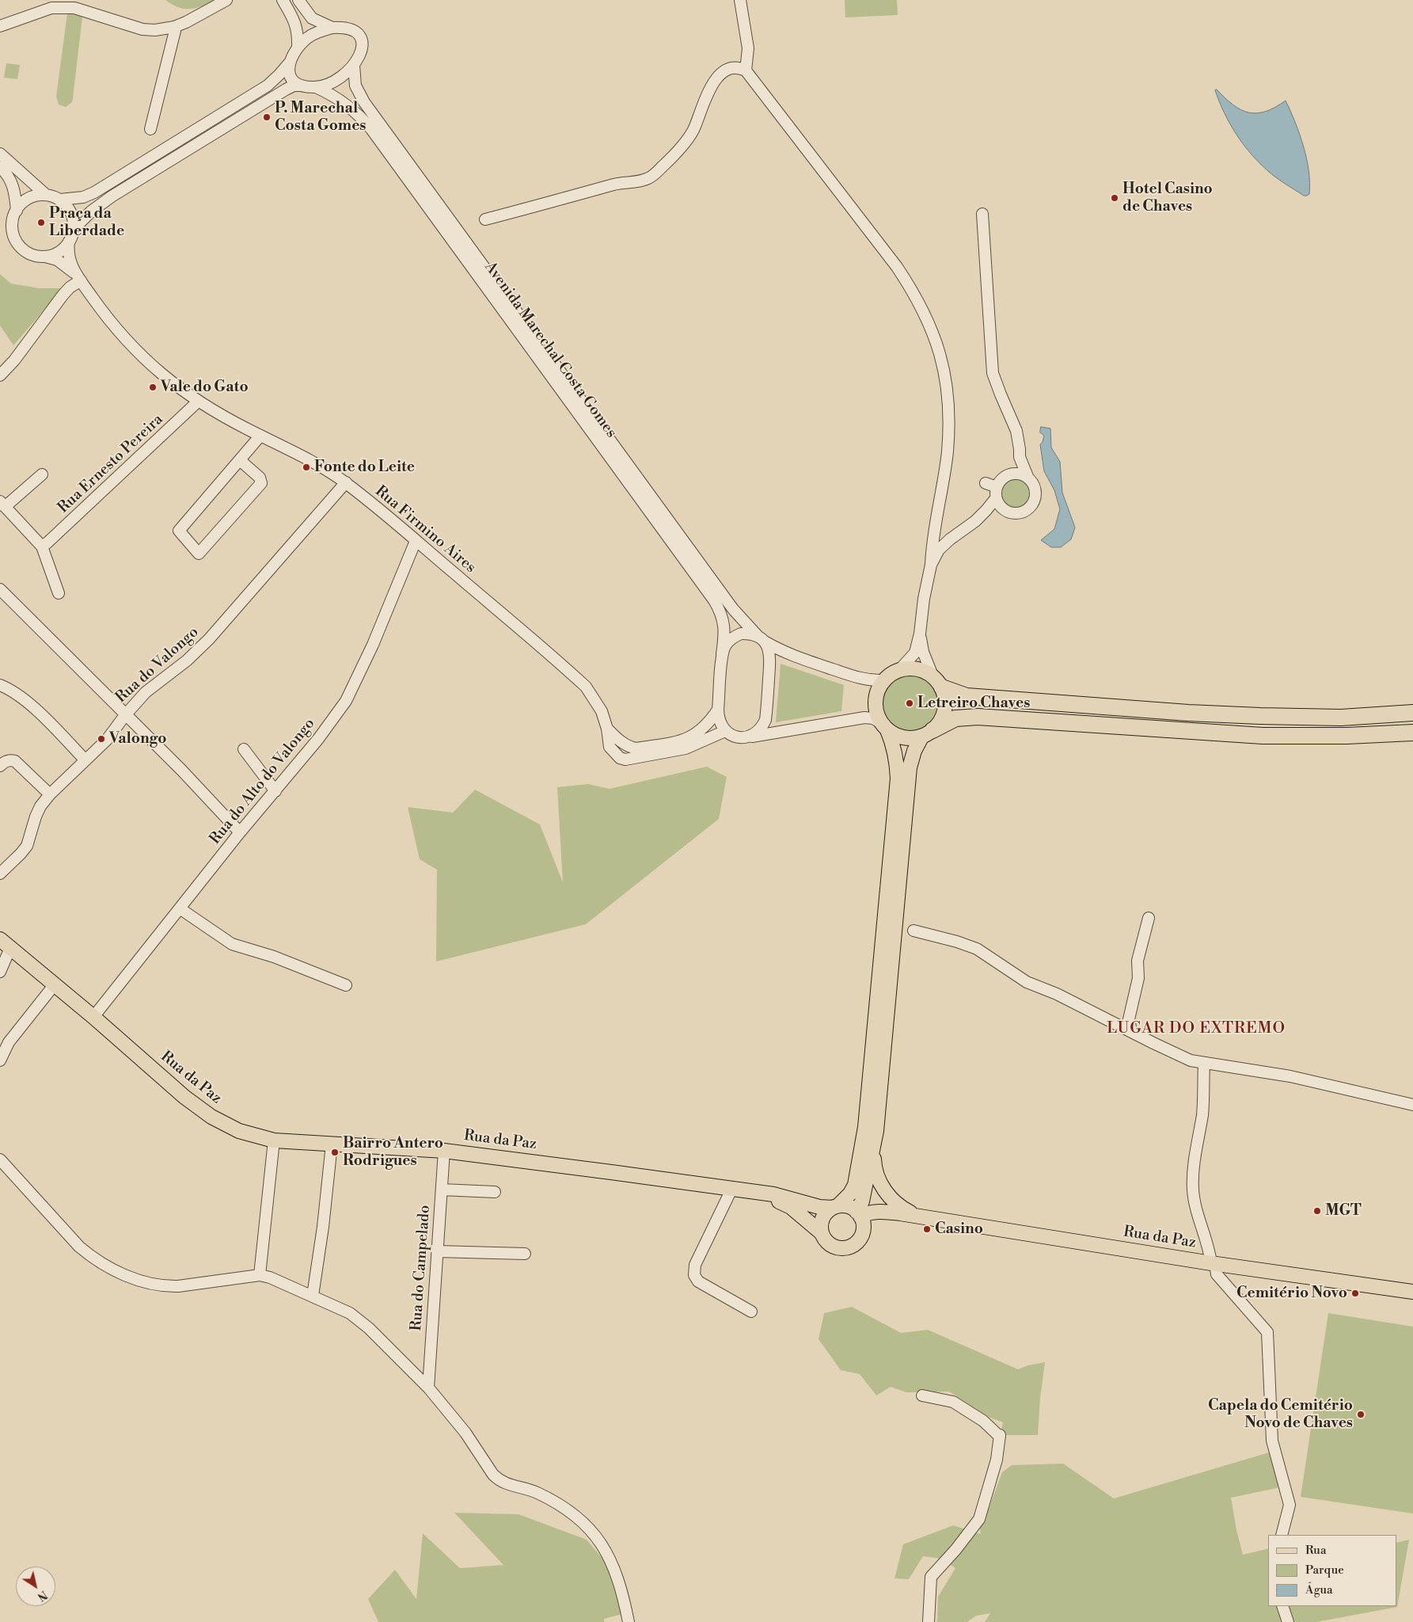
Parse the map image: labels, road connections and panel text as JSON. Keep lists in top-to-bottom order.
{
  "streets": {
    "main road": ["Rua da Paz"],
    "street": [
      "Avenida Marechal Costa Gomes",
      "Rua Ernesto Pereira",
      "Rua Firmino Aires",
      "Rua do Valongo",
      "Rua do Alto do Valongo",
      "Rua do Campelado"
    ]
  },
  "crossings": [
    ["Rua Ernesto Pereira", "Rua Firmino Aires"],
    ["Rua Firmino Aires", "Rua do Valongo"],
    ["Rua Firmino Aires", "Rua do Alto do Valongo"],
    ["Rua do Alto do Valongo", "Rua da Paz"],
    ["Rua da Paz", "Rua do Campelado"]
  ],
  "districts": ["LUGAR DO EXTREMO"],
  "places": [
    "P. Marechal Costa Gomes",
    "Hotel Casino de Chaves",
    "Praça da Liberdade",
    "Vale do Gato",
    "Fonte do Leite",
    "Letreiro Chaves",
    "Valongo",
    "Bairro Antero Rodrigues",
    "MGT",
    "Casino",
    "Cemitério Novo",
    "Capela do Cemitério Novo de Chaves"
  ],
  "legend": ["Rua", "Parque", "Água"],
  "north": "bottom right"
}
